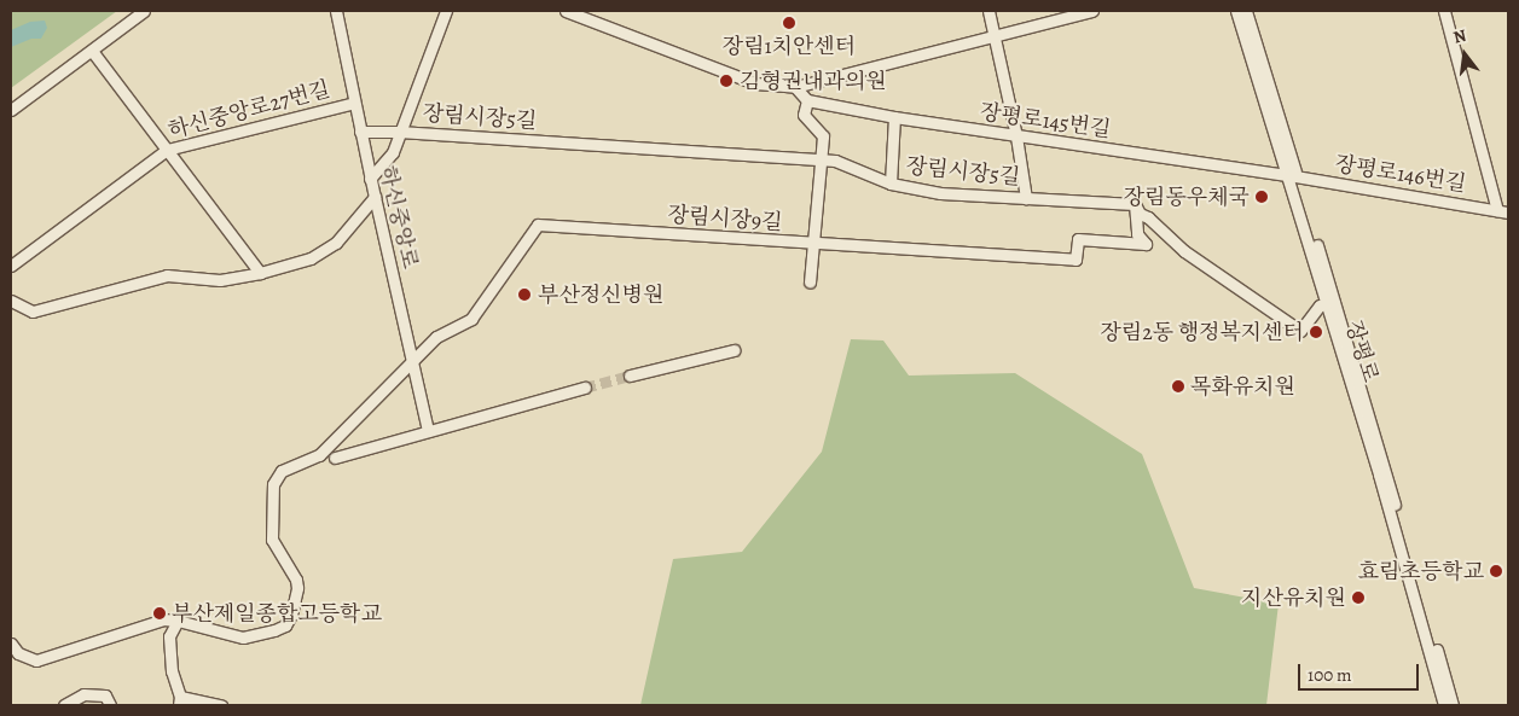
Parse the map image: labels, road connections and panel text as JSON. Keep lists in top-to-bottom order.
{
  "streets": {
    "street": [
      "하신중앙로27번길",
      "장림시장5길",
      "장평로145번길",
      "장평로146번길",
      "하신중앙로",
      "장림시장9길",
      "장평로"
    ]
  },
  "crossings": [
    ["하신중앙로27번길", "하신중앙로"],
    ["장림시장5길", "하신중앙로"],
    ["장림시장5길", "장림시장9길"],
    ["장평로145번길", "장평로146번길"],
    ["장평로145번길", "장평로"],
    ["장평로146번길", "장평로"],
    ["하신중앙로", "장림시장9길"]
  ],
  "places": [
    "장림1치안센터",
    "김형권내과의원",
    "장림동우체국",
    "부산정신병원",
    "장림2동 행정복지센터",
    "목화유치원",
    "효림초등학교",
    "지산유치원",
    "부산제일종합고등학교"
  ],
  "scale_bar": "100 m",
  "north": "top"
}
